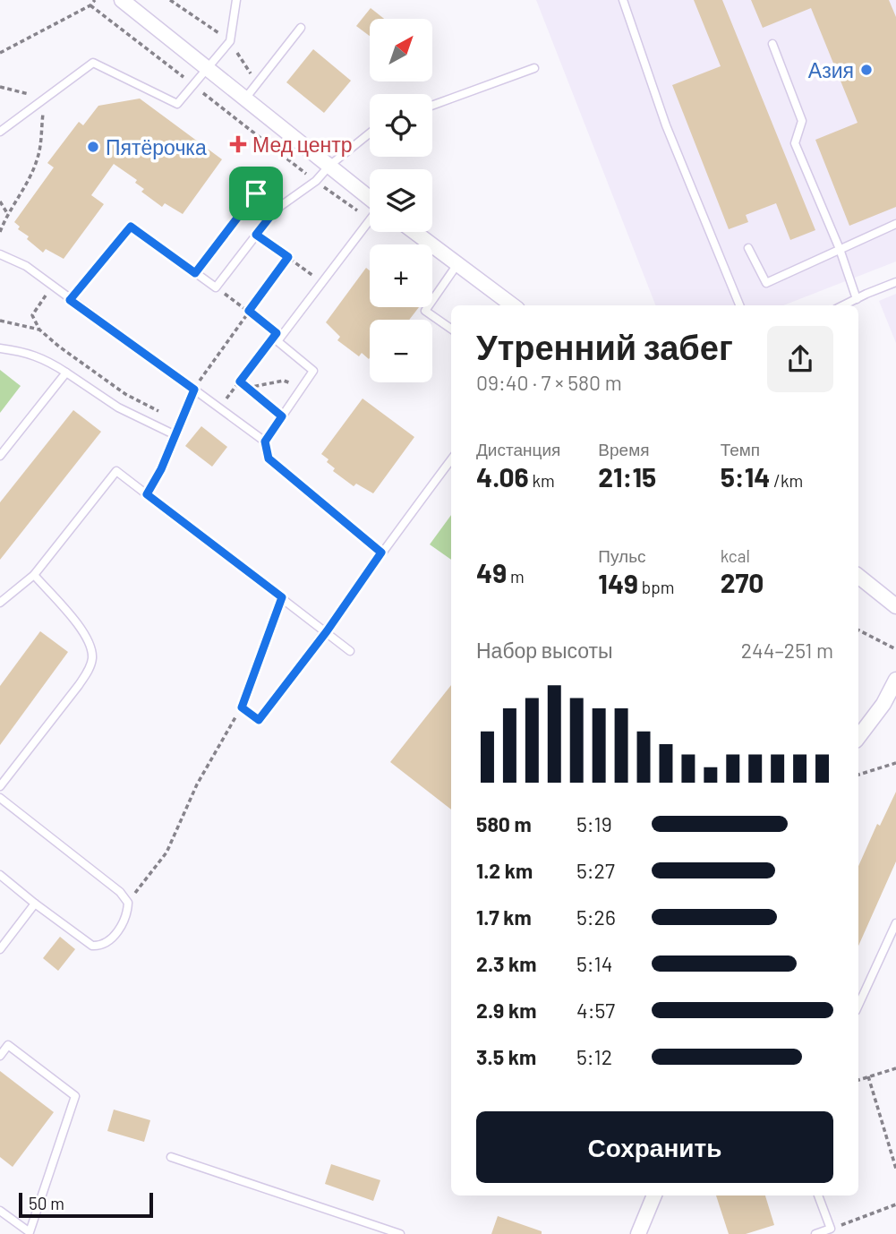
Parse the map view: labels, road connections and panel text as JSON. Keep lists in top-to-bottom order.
{
  "places": {
    "other": ["Азия", "Пятёрочка"],
    "health": ["Мед центр"]
  },
  "scale_bar": "50 m",
  "north": "top right",
  "page": {
    "map_buttons": ["+", "−"],
    "heading": ["Утренний забег", "09:40 · 7 × 580 m"],
    "stats": [
      ["Дистанция", "4.06 km"],
      ["Время", "21:15"],
      ["Темп", "5:14 /km"],
      ["49 m"],
      ["Пульс", "149 bpm"],
      ["kcal", "270"]
    ],
    "chart": ["Набор высоты", "244–251 m"],
    "list": [
      {
        "name": "580 m",
        "note": "5:19"
      },
      {
        "name": "1.2 km",
        "note": "5:27"
      },
      {
        "name": "1.7 km",
        "note": "5:26"
      },
      {
        "name": "2.3 km",
        "note": "5:14"
      },
      {
        "name": "2.9 km",
        "note": "4:57"
      },
      {
        "name": "3.5 km",
        "note": "5:12"
      }
    ],
    "buttons": "Сохранить",
    "scale": "50 m"
  }
}
